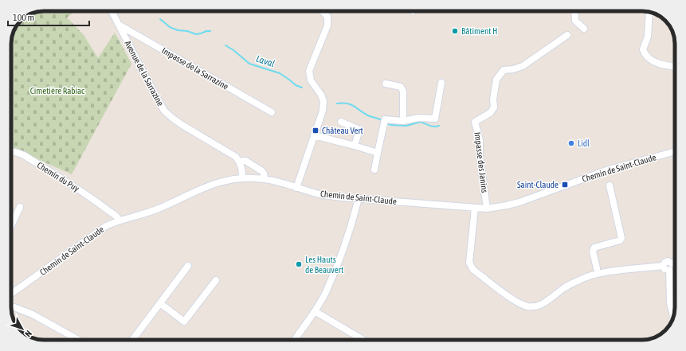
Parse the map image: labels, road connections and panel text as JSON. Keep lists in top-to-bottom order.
{
  "streets": {
    "street": [
      "Impasse de la Sarrazine",
      "Avenue de la Sarrazine",
      "Impasse des Janins",
      "Chemin de Saint-Claude",
      "Chemin du Puy"
    ]
  },
  "crossings": [
    ["Impasse de la Sarrazine", "Avenue de la Sarrazine"],
    ["Avenue de la Sarrazine", "Chemin de Saint-Claude"],
    ["Impasse des Janins", "Chemin de Saint-Claude"],
    ["Chemin de Saint-Claude", "Chemin du Puy"]
  ],
  "water": ["Laval"],
  "parks": ["Cimetière Rabiac"],
  "places": {
    "other": ["Bâtiment H", "Lidl", "Les Hauts de Beauvert"],
    "transit": ["Château Vert", "Saint-Claude"]
  },
  "scale_bar": "100 m",
  "north": "bottom right"
}
